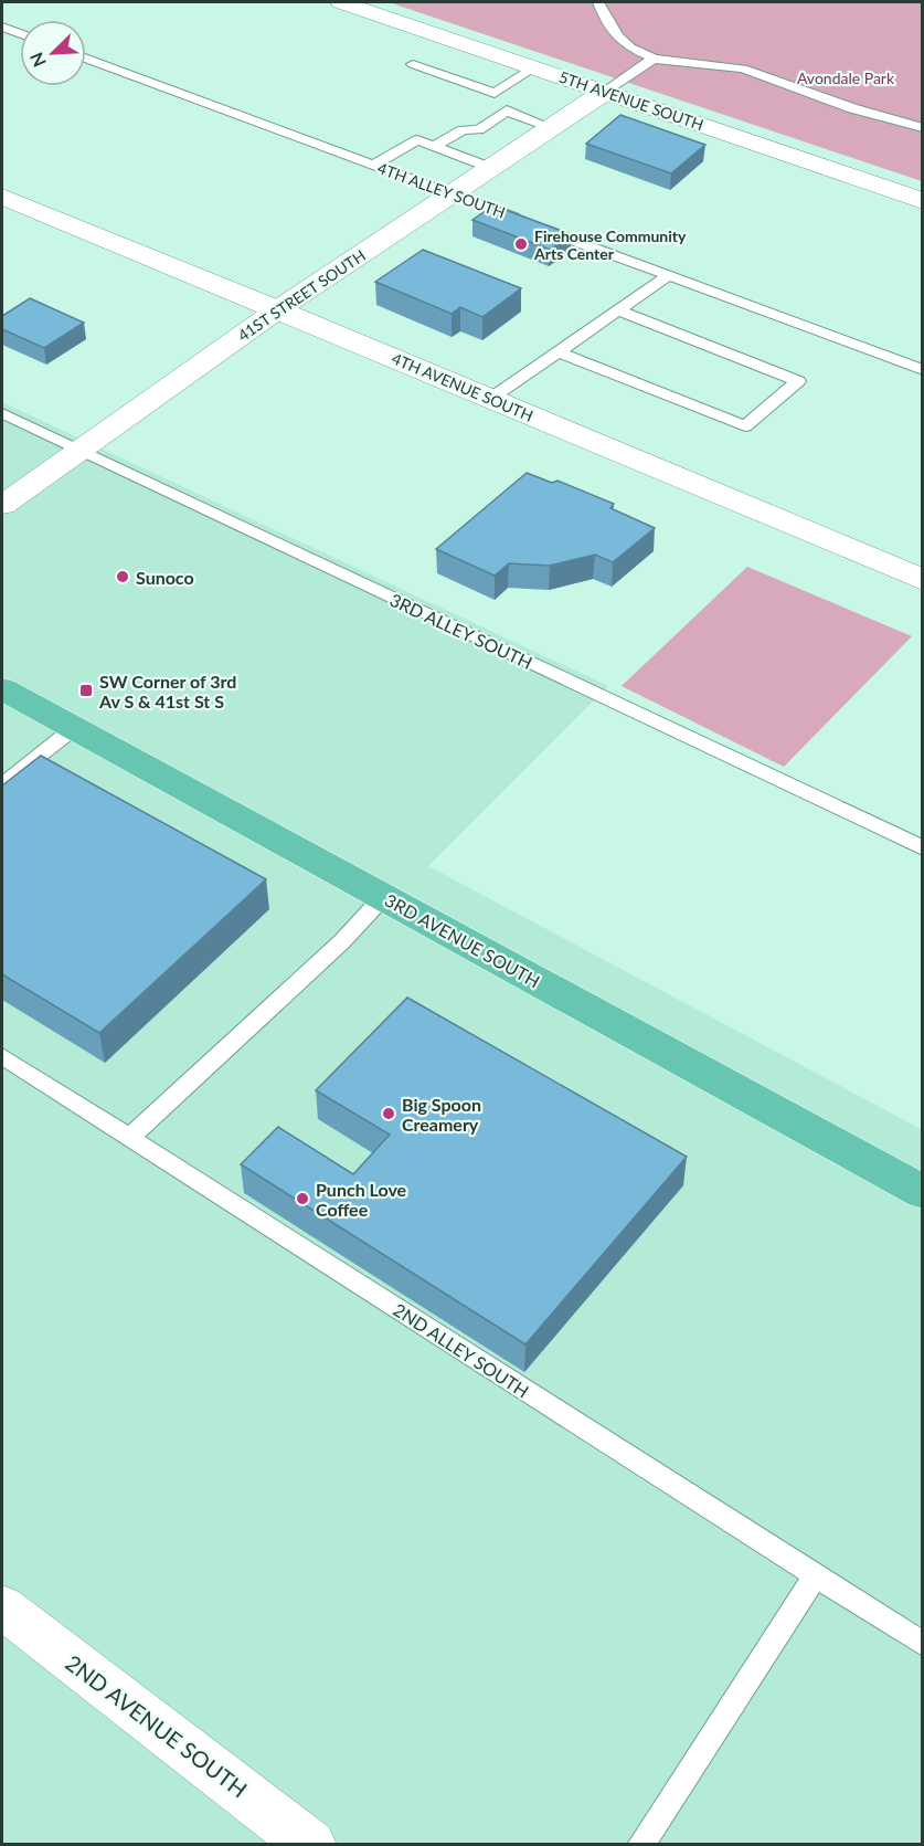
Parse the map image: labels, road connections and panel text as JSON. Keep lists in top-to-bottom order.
{
  "streets": {
    "main road": ["3RD AVENUE SOUTH"],
    "street": [
      "5TH AVENUE SOUTH",
      "41ST STREET SOUTH",
      "4TH AVENUE SOUTH",
      "2ND AVENUE SOUTH"
    ],
    "lane": ["4TH ALLEY SOUTH", "3RD ALLEY SOUTH", "2ND ALLEY SOUTH"]
  },
  "crossings": [
    ["5TH AVENUE SOUTH", "41ST STREET SOUTH"],
    ["4TH ALLEY SOUTH", "41ST STREET SOUTH"],
    ["41ST STREET SOUTH", "4TH AVENUE SOUTH"],
    ["41ST STREET SOUTH", "3RD ALLEY SOUTH"]
  ],
  "parks": ["Avondale Park"],
  "places": {
    "other": [
      "Firehouse Community Arts Center",
      "Sunoco",
      "Big Spoon Creamery",
      "Punch Love Coffee"
    ],
    "transit": ["SW Corner of 3rd Av S & 41st St S"]
  },
  "north": "bottom left"
}
